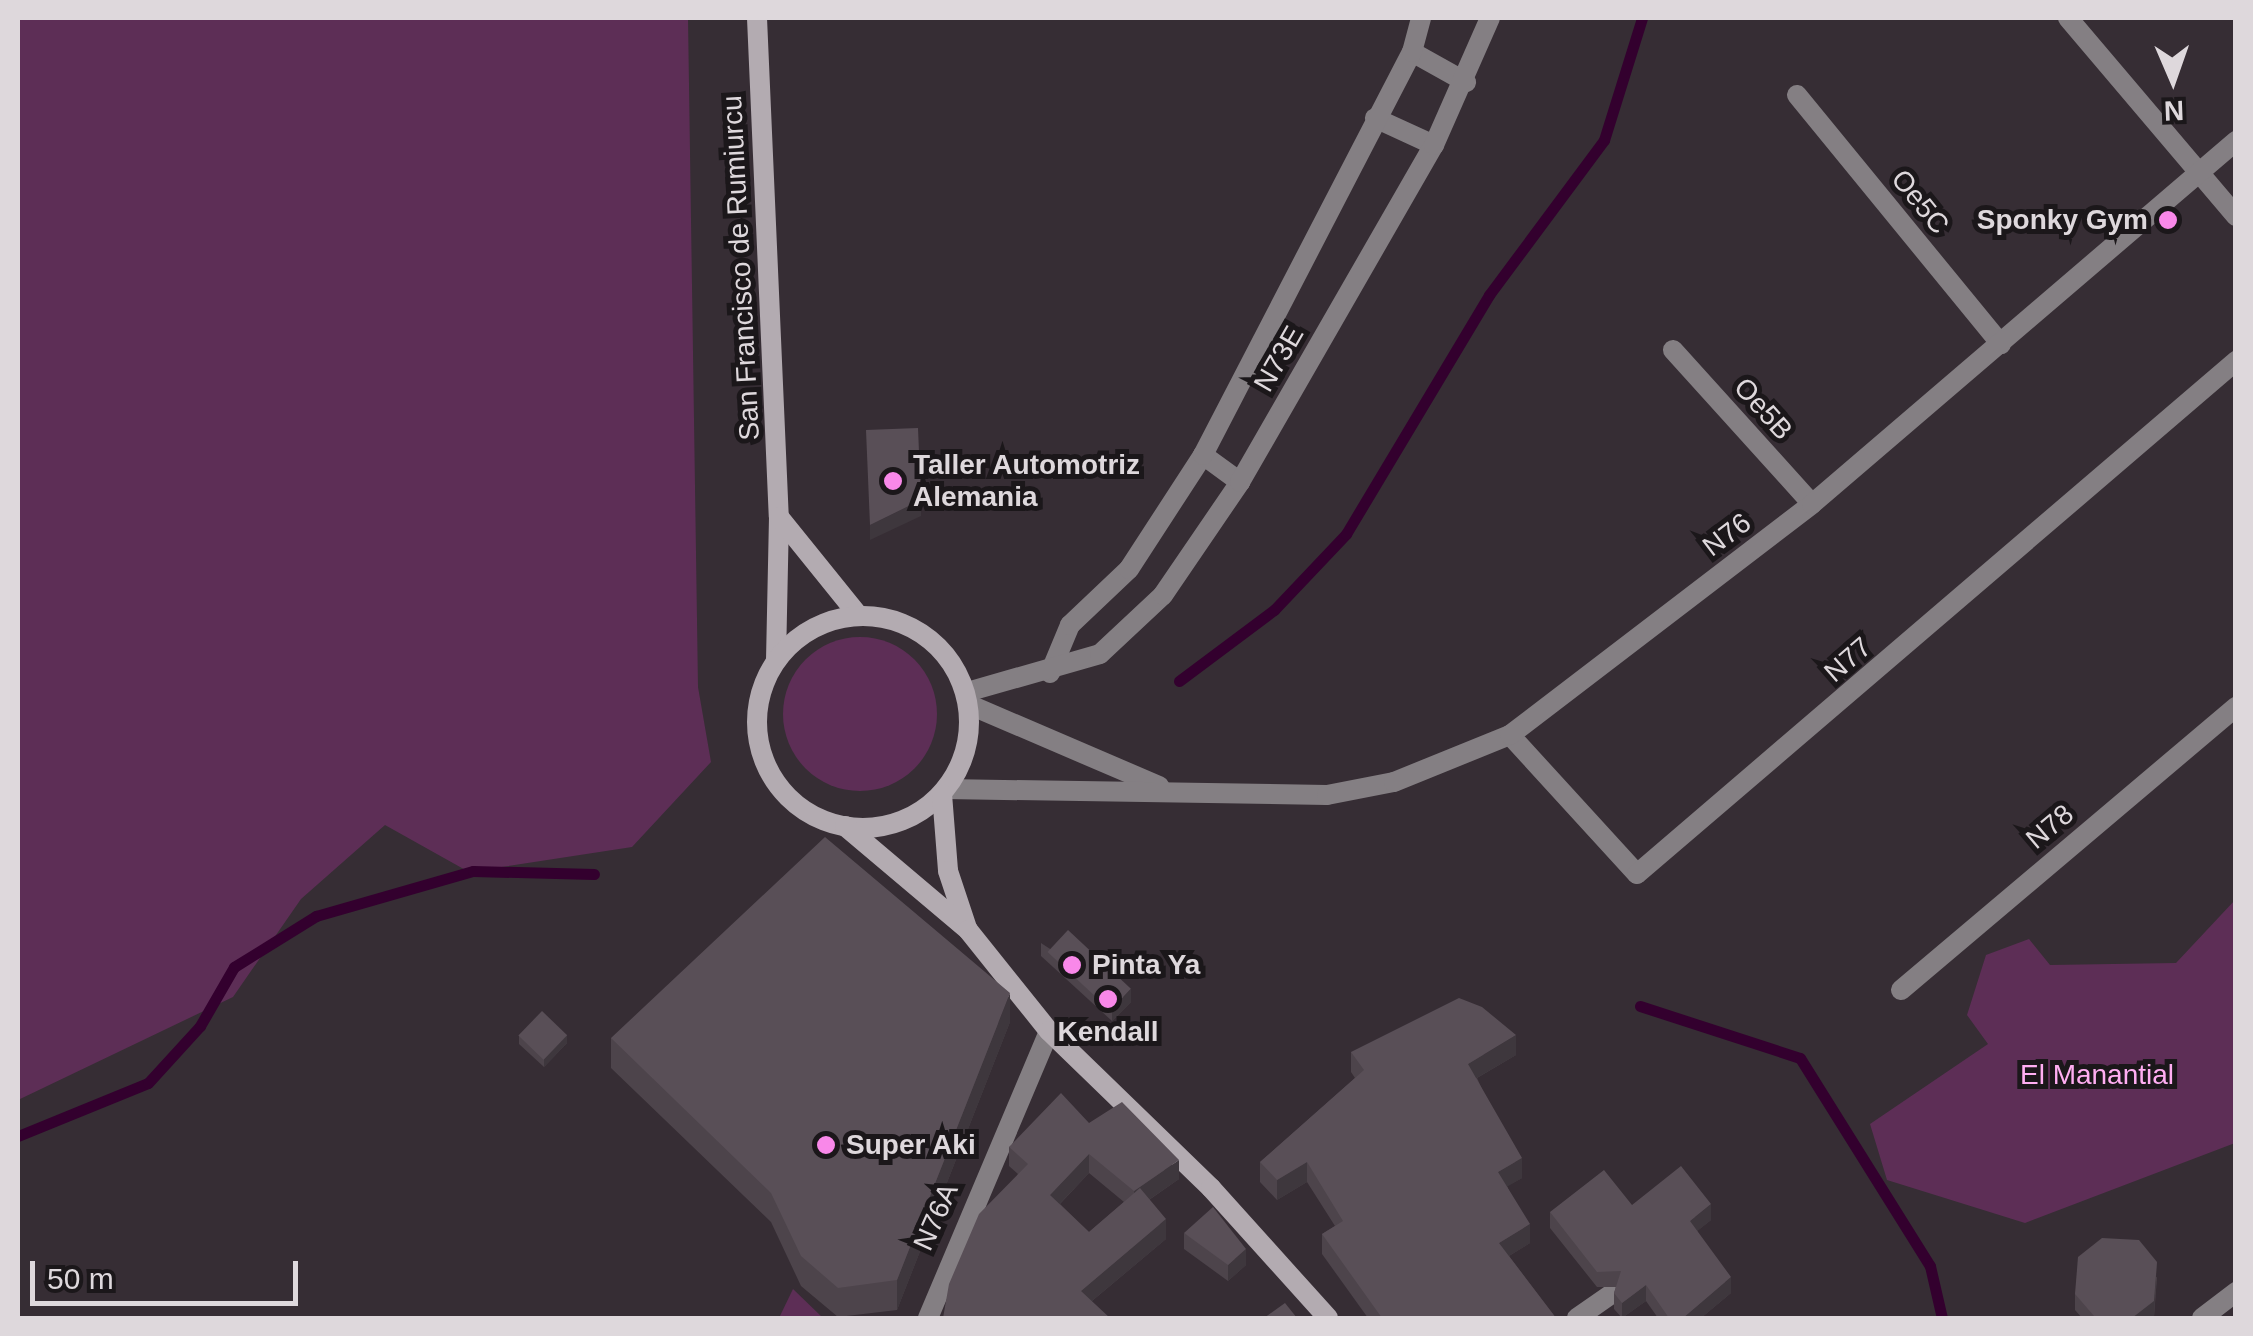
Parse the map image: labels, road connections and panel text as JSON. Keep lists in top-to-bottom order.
{
  "streets": {
    "main road": ["San Francisco de Rumiurcu"],
    "street": [
      "Oe5C",
      "N73E",
      "Oe5B",
      "N76",
      "N77",
      "N78",
      "N76A"
    ]
  },
  "crossings": [
    ["Oe5C", "N76"],
    ["San Francisco de Rumiurcu", "N73E"],
    ["San Francisco de Rumiurcu", "N76"],
    ["N73E", "N76"],
    ["Oe5B", "N76"],
    ["N76", "N77"]
  ],
  "parks": ["El Manantial"],
  "places": [
    "Sponky Gym",
    "Taller Automotriz Alemania",
    "Pinta Ya",
    "Kendall",
    "Super Aki"
  ],
  "scale_bar": "50 m",
  "north": "bottom"
}
